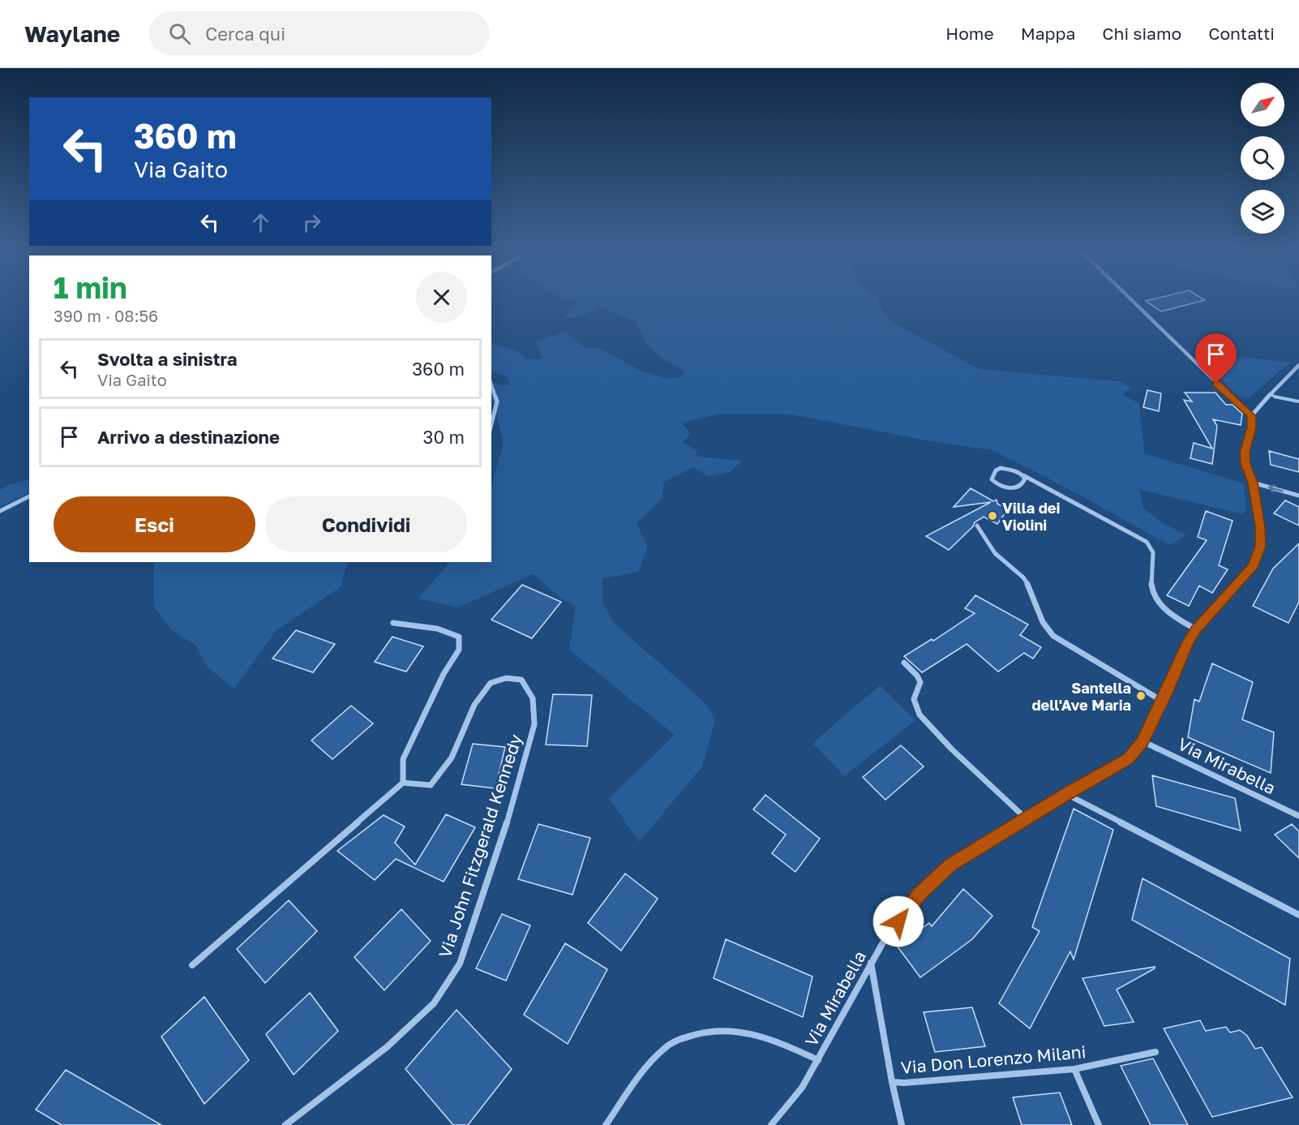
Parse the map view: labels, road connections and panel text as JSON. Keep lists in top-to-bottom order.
{
  "streets": {
    "street": ["Via Mirabella", "Via John Fitzgerald Kennedy", "Via Don Lorenzo Milani"]
  },
  "places": ["Villa dei Violini", "Santella dell'Ave Maria"],
  "north": "top right",
  "page": {
    "header": "Waylane",
    "search": "Cerca qui",
    "nav": [
      "Home",
      "Mappa",
      "Chi siamo",
      "Contatti"
    ],
    "turn": ["360 m", "Via Gaito"],
    "heading": ["1 min", "390 m · 08:56"],
    "list": [
      {
        "name": "Svolta a sinistra",
        "note": "Via Gaito",
        "value": "360 m"
      },
      {
        "name": "Arrivo a destinazione",
        "value": "30 m"
      }
    ],
    "buttons": ["Esci", "Condividi"]
  }
}
